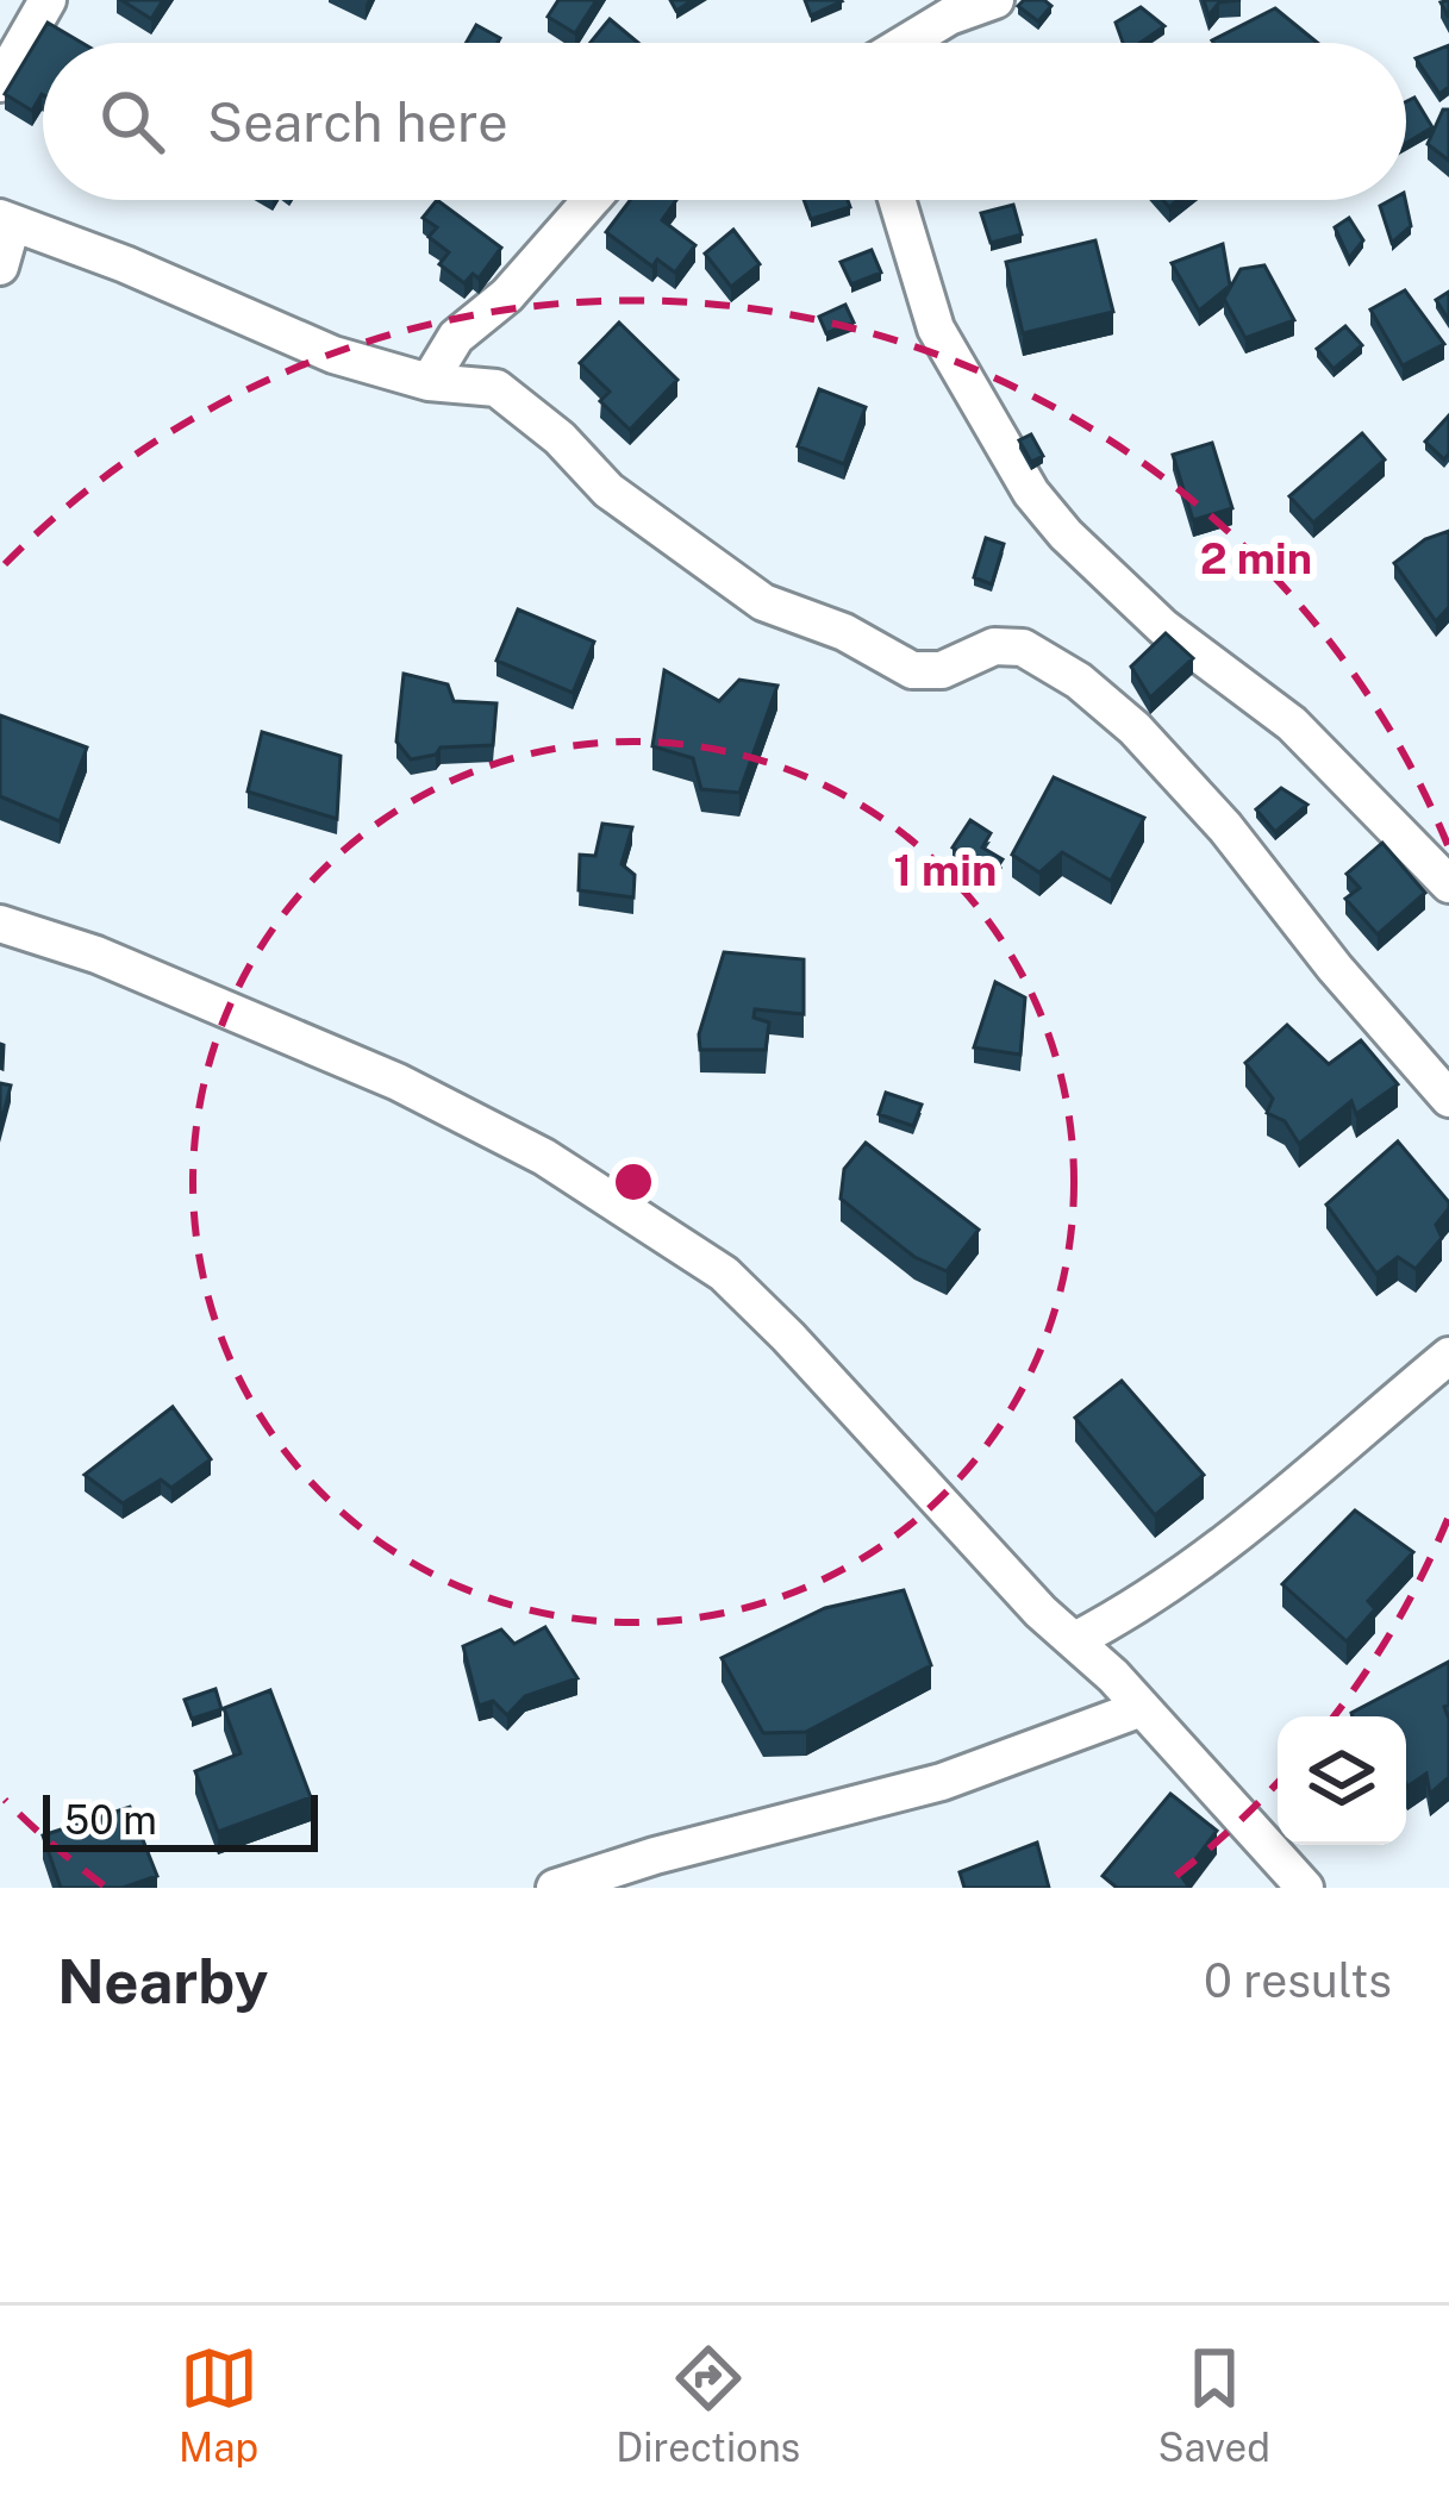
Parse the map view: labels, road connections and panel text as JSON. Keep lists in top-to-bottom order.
{
  "scale_bar": "50 m",
  "page": {
    "search": "Search here",
    "scale": "50 m",
    "heading": ["Nearby", "0 results"],
    "nav": ["Map", "Directions", "Saved"]
  },
  "rings": ["2 min", "1 min"]
}
